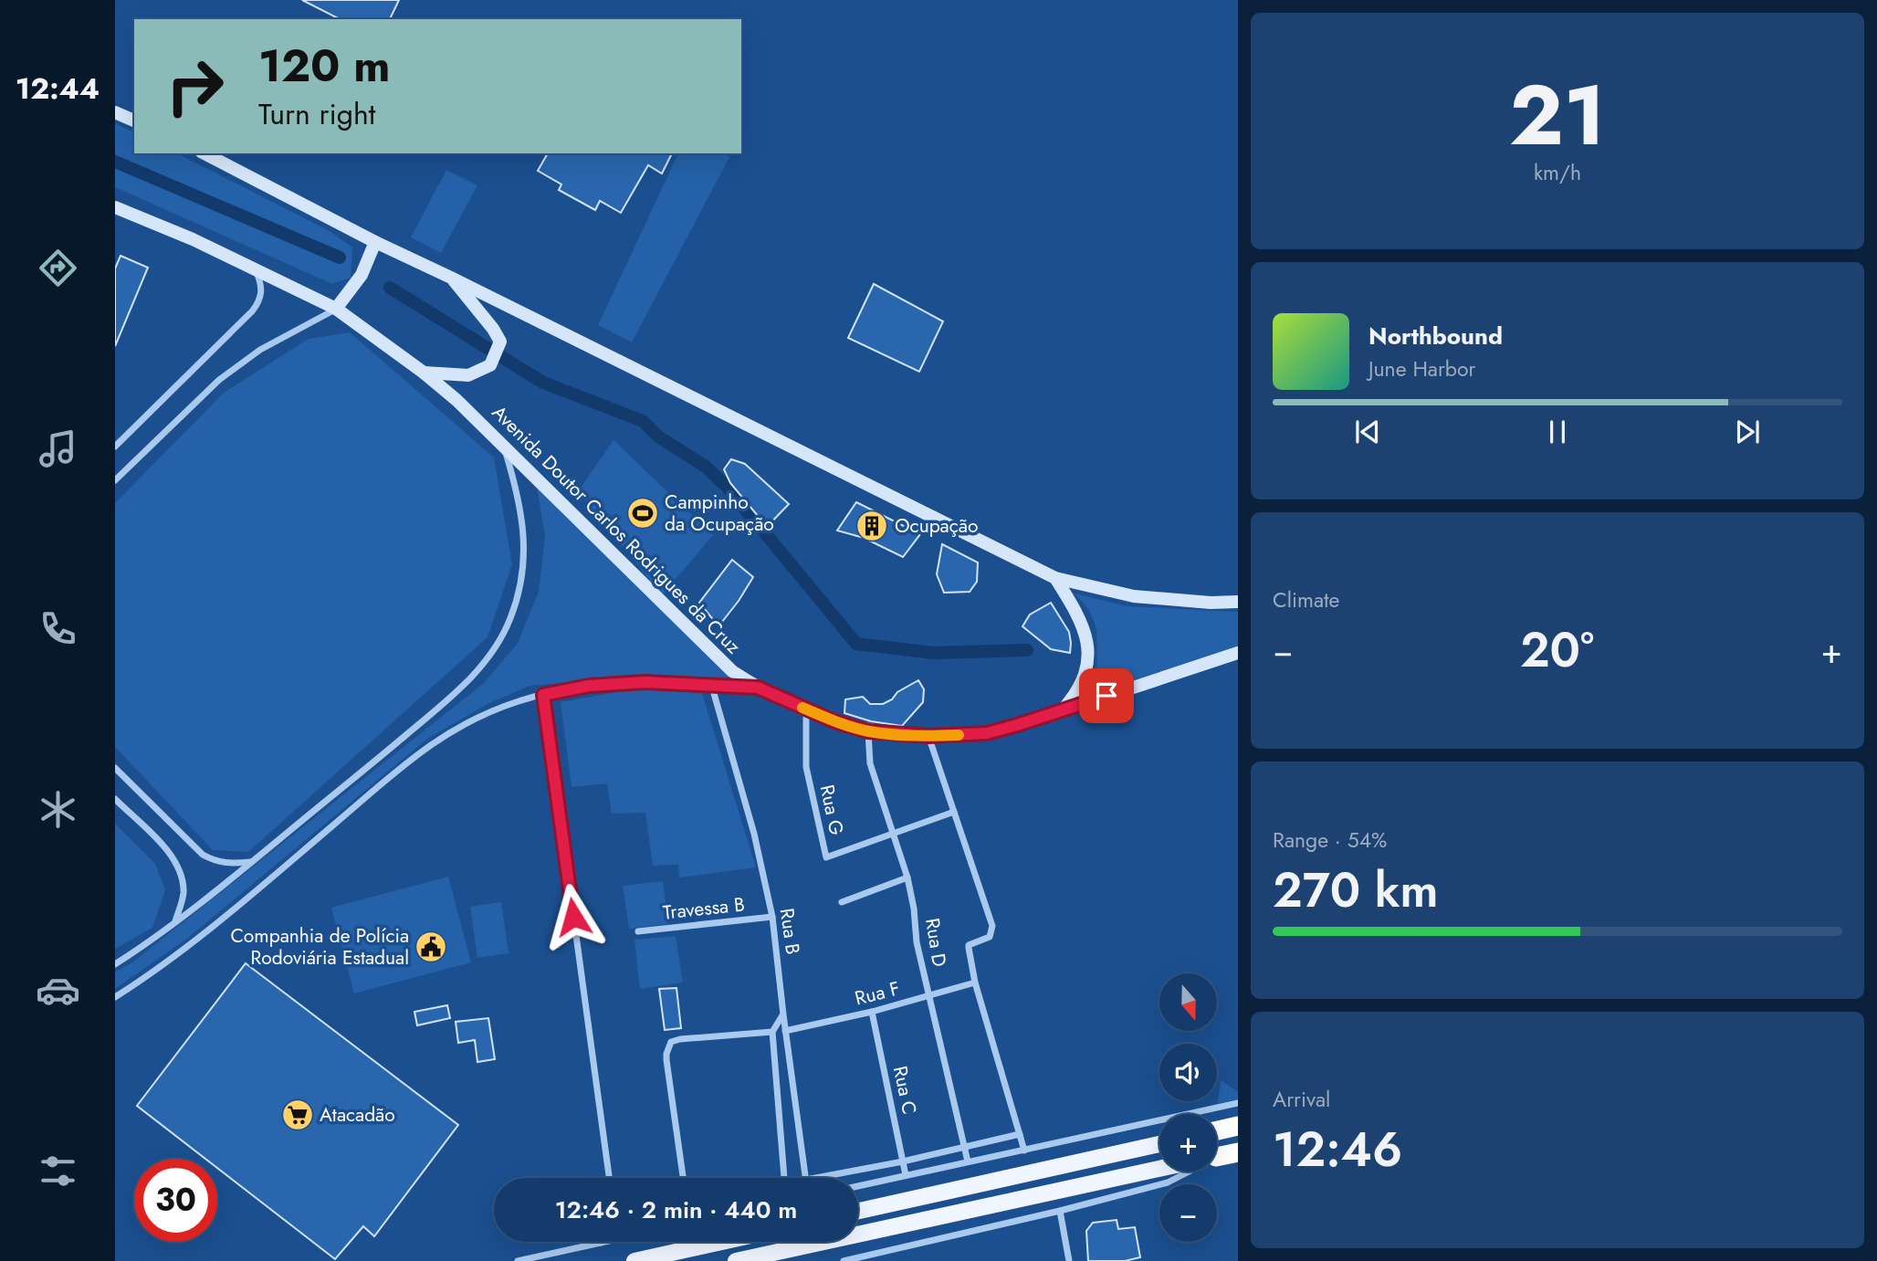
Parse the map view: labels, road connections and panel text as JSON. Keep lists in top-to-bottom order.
{
  "streets": {
    "main road": ["Avenida Doutor Carlos Rodrigues da Cruz"],
    "street": [
      "Rua G",
      "Travessa B",
      "Rua B",
      "Rua D",
      "Rua F",
      "Rua C"
    ]
  },
  "crossings": [
    ["Avenida Doutor Carlos Rodrigues da Cruz", "Rua G"],
    ["Avenida Doutor Carlos Rodrigues da Cruz", "Rua D"],
    ["Rua G", "Rua D"],
    ["Travessa B", "Rua B"],
    ["Rua B", "Rua F"],
    ["Rua D", "Rua F"],
    ["Rua F", "Rua C"]
  ],
  "places": {
    "sports": ["Campinho da Ocupação"],
    "building": ["Ocupação"],
    "public building": ["Companhia de Polícia Rodoviária Estadual"],
    "supermarket": ["Atacadão"]
  },
  "north": "bottom",
  "page": {
    "tabs": "12:44",
    "tile": [
      ["21", "km/h"],
      "Climate",
      ["Range · 54%", "270 km"],
      ["Arrival", "12:46"]
    ],
    "turn": ["120 m", "Turn right"],
    "song": ["Northbound", "June Harbor"],
    "heat": ["−", "20°", "+"],
    "map_buttons": ["+", "−"],
    "limit": "30",
    "trip": "12:46 · 2 min · 440 m"
  }
}
